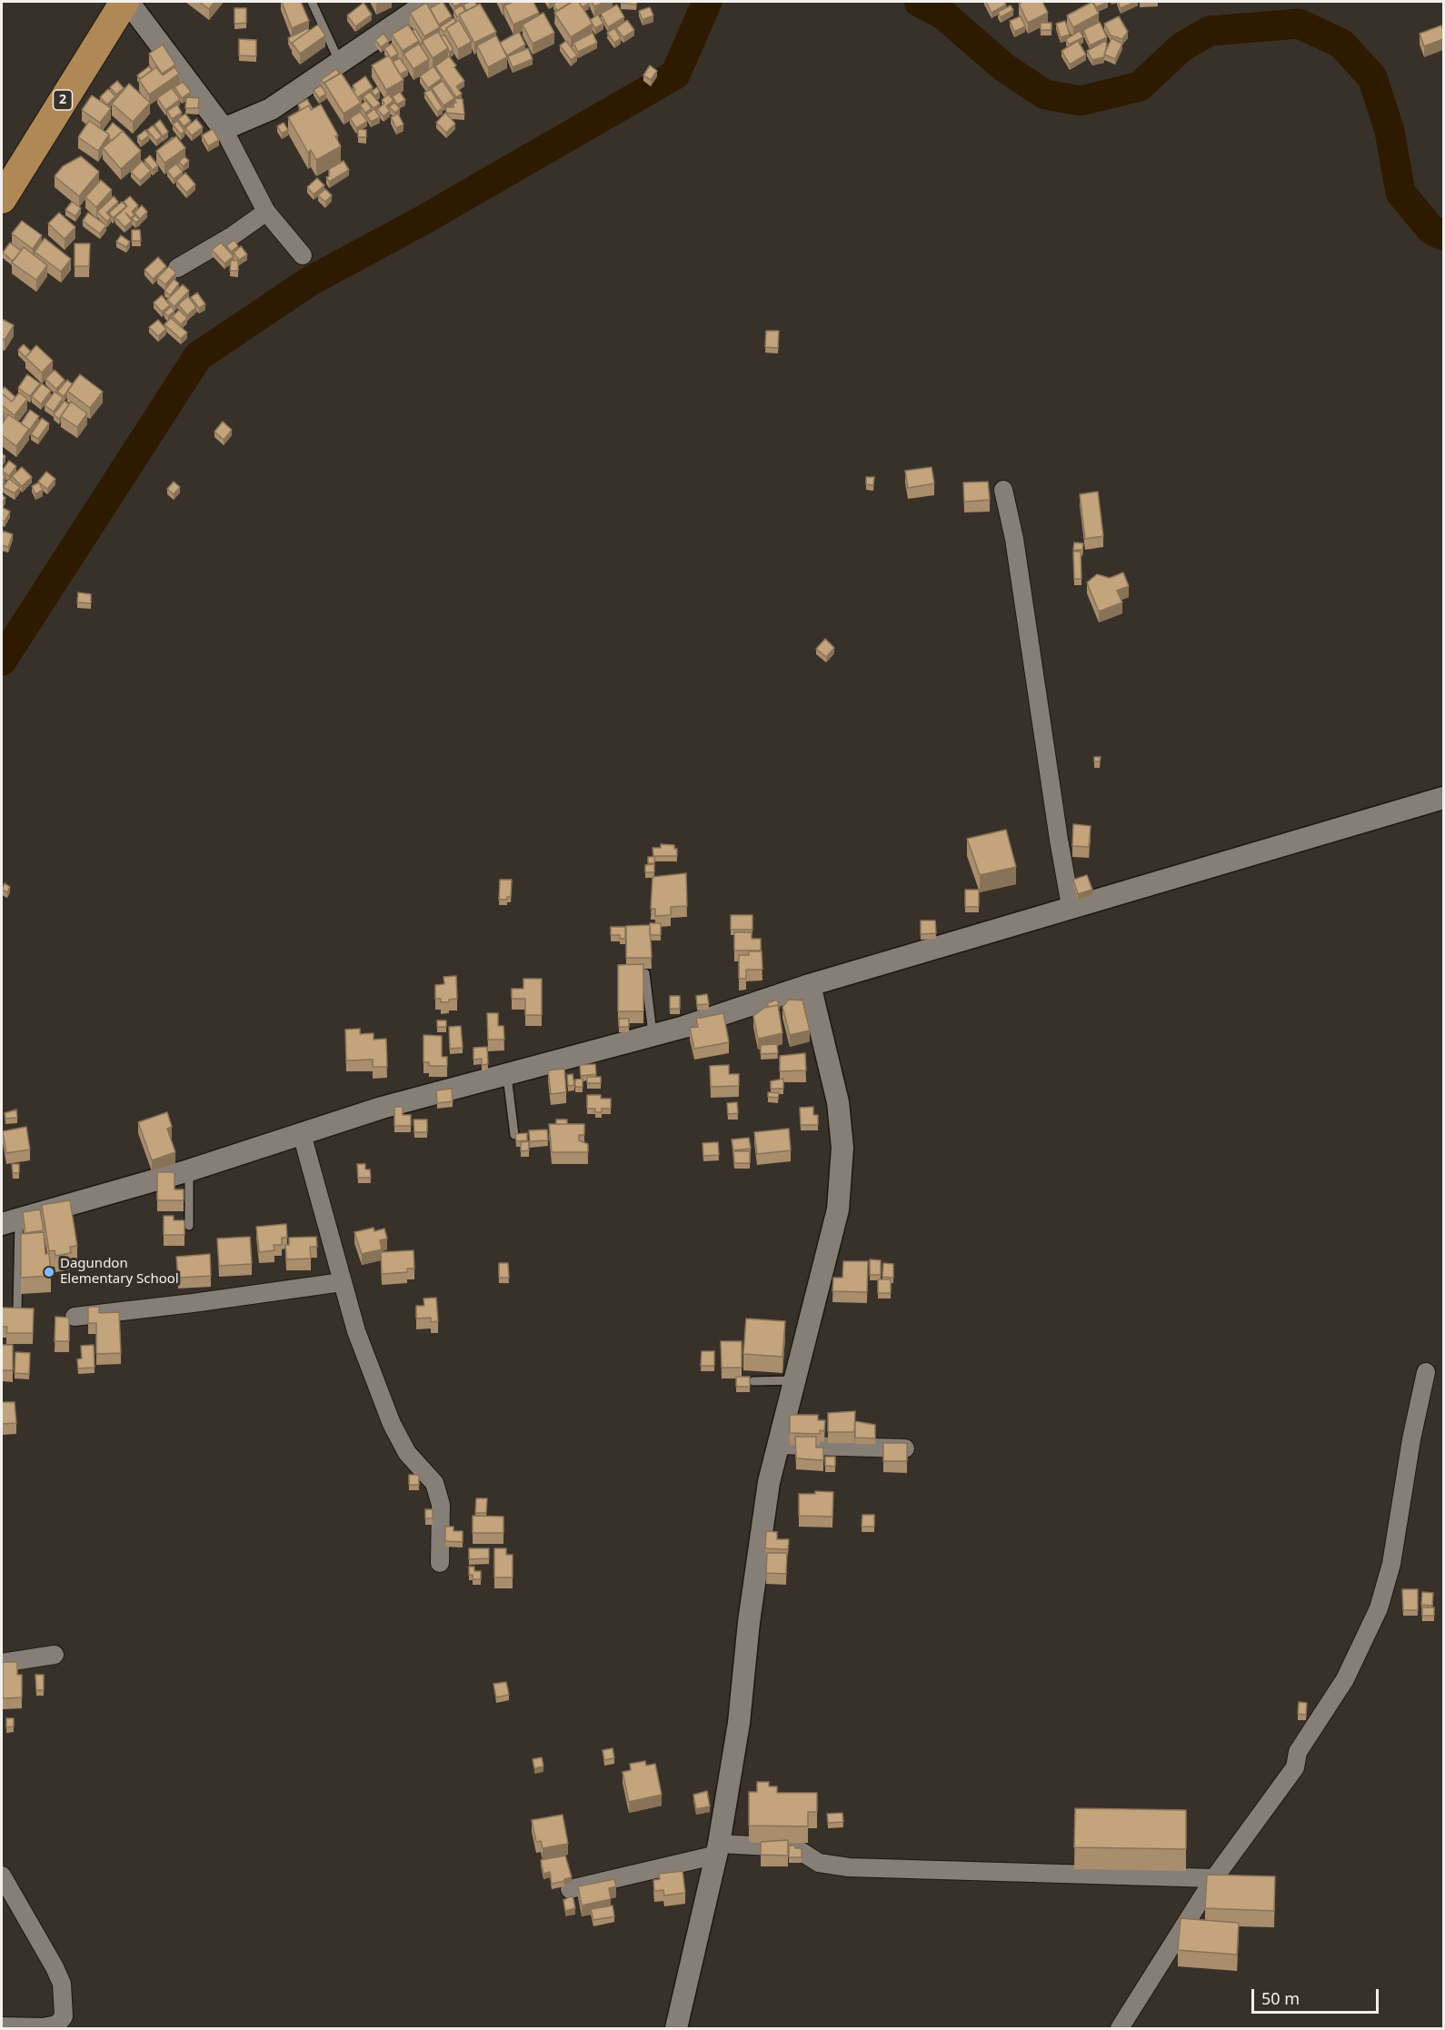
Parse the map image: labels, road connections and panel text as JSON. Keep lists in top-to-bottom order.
{
  "streets": {
    "highway": ["2"]
  },
  "places": ["Dagundon Elementary School"],
  "scale_bar": "50 m"
}
